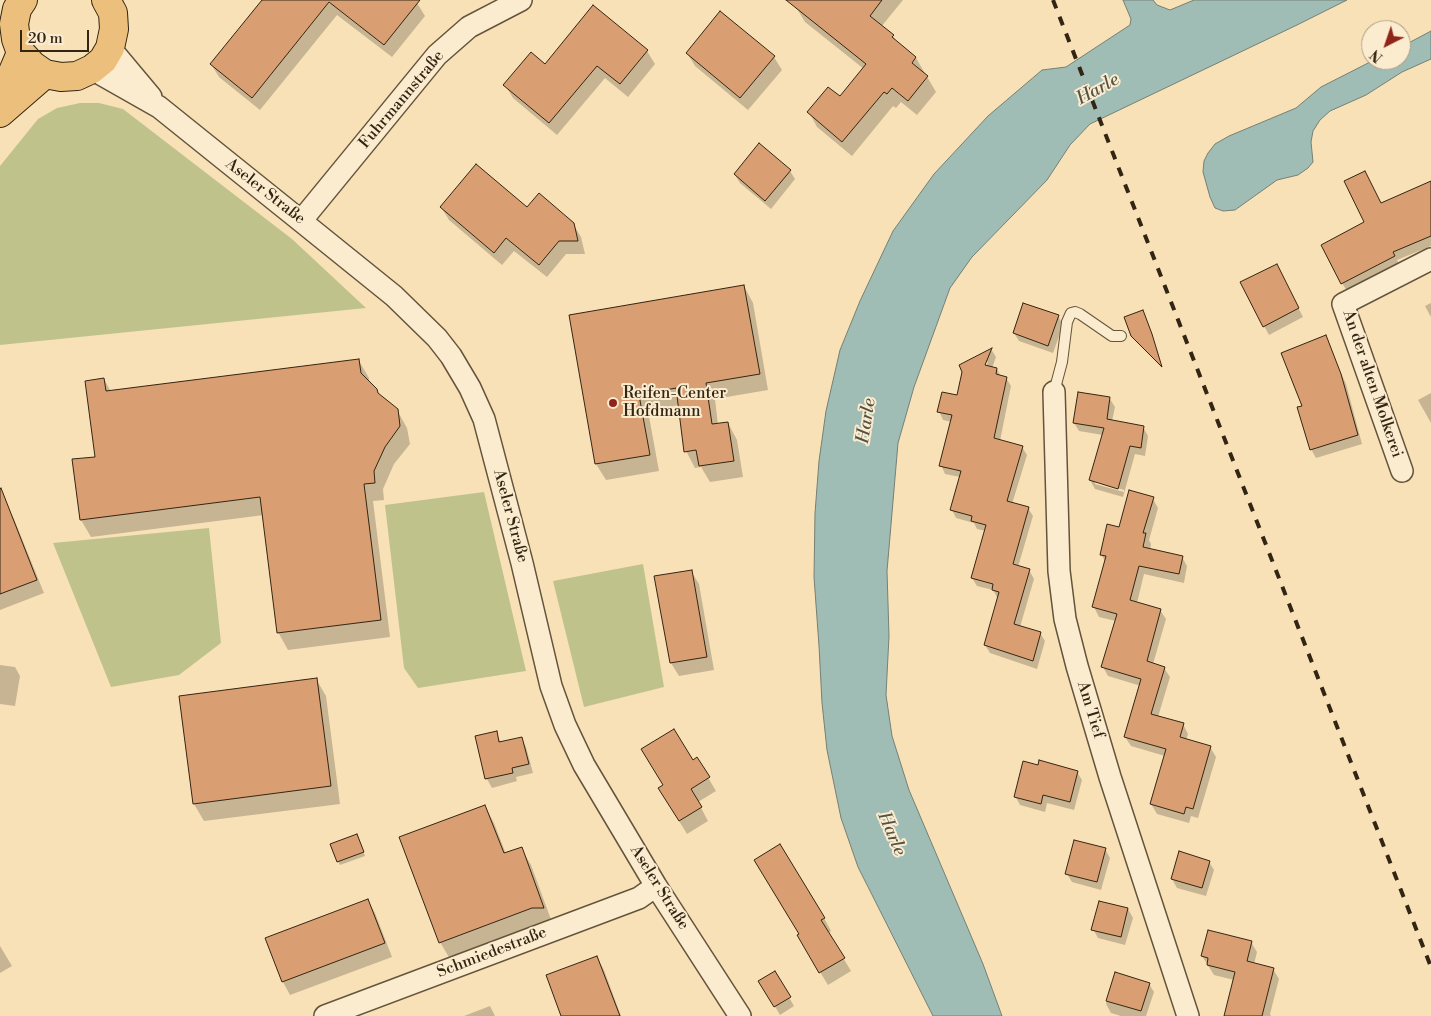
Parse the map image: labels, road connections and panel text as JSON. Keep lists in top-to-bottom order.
{
  "streets": {
    "street": [
      "Fuhrmannstraße",
      "Aseler Straße",
      "An der alten Molkerei",
      "Am Tief",
      "Schmiedestraße"
    ]
  },
  "crossings": [
    ["Fuhrmannstraße", "Aseler Straße"],
    ["Aseler Straße", "Schmiedestraße"]
  ],
  "water": ["Harle"],
  "places": ["Reifen-Center Hofdmann"],
  "scale_bar": "20 m",
  "north": "bottom left"
}
